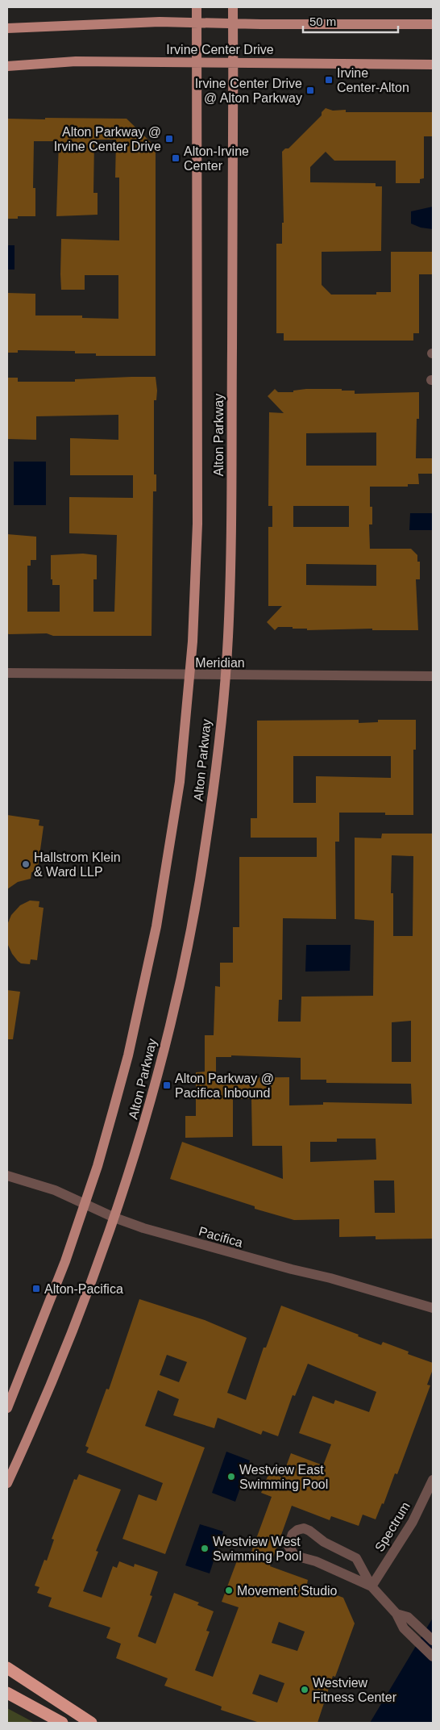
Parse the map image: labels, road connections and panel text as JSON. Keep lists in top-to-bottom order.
{
  "streets": {
    "main road": ["Irvine Center Drive", "Alton Parkway"],
    "street": ["Meridian", "Pacifica", "Spectrum"]
  },
  "crossings": [
    ["Irvine Center Drive", "Alton Parkway"],
    ["Alton Parkway", "Meridian"],
    ["Alton Parkway", "Pacifica"]
  ],
  "places": {
    "transit": [
      "Irvine Center-Alton",
      "Irvine Center Drive @ Alton Parkway",
      "Alton Parkway @ Irvine Center Drive",
      "Alton-Irvine Center",
      "Alton Parkway @ Pacifica Inbound",
      "Alton-Pacifica"
    ],
    "other": [
      "Hallstrom Klein & Ward LLP",
      "Westview East Swimming Pool",
      "Westview West Swimming Pool",
      "Movement Studio",
      "Westview Fitness Center"
    ]
  },
  "scale_bar": "50 m"
}
